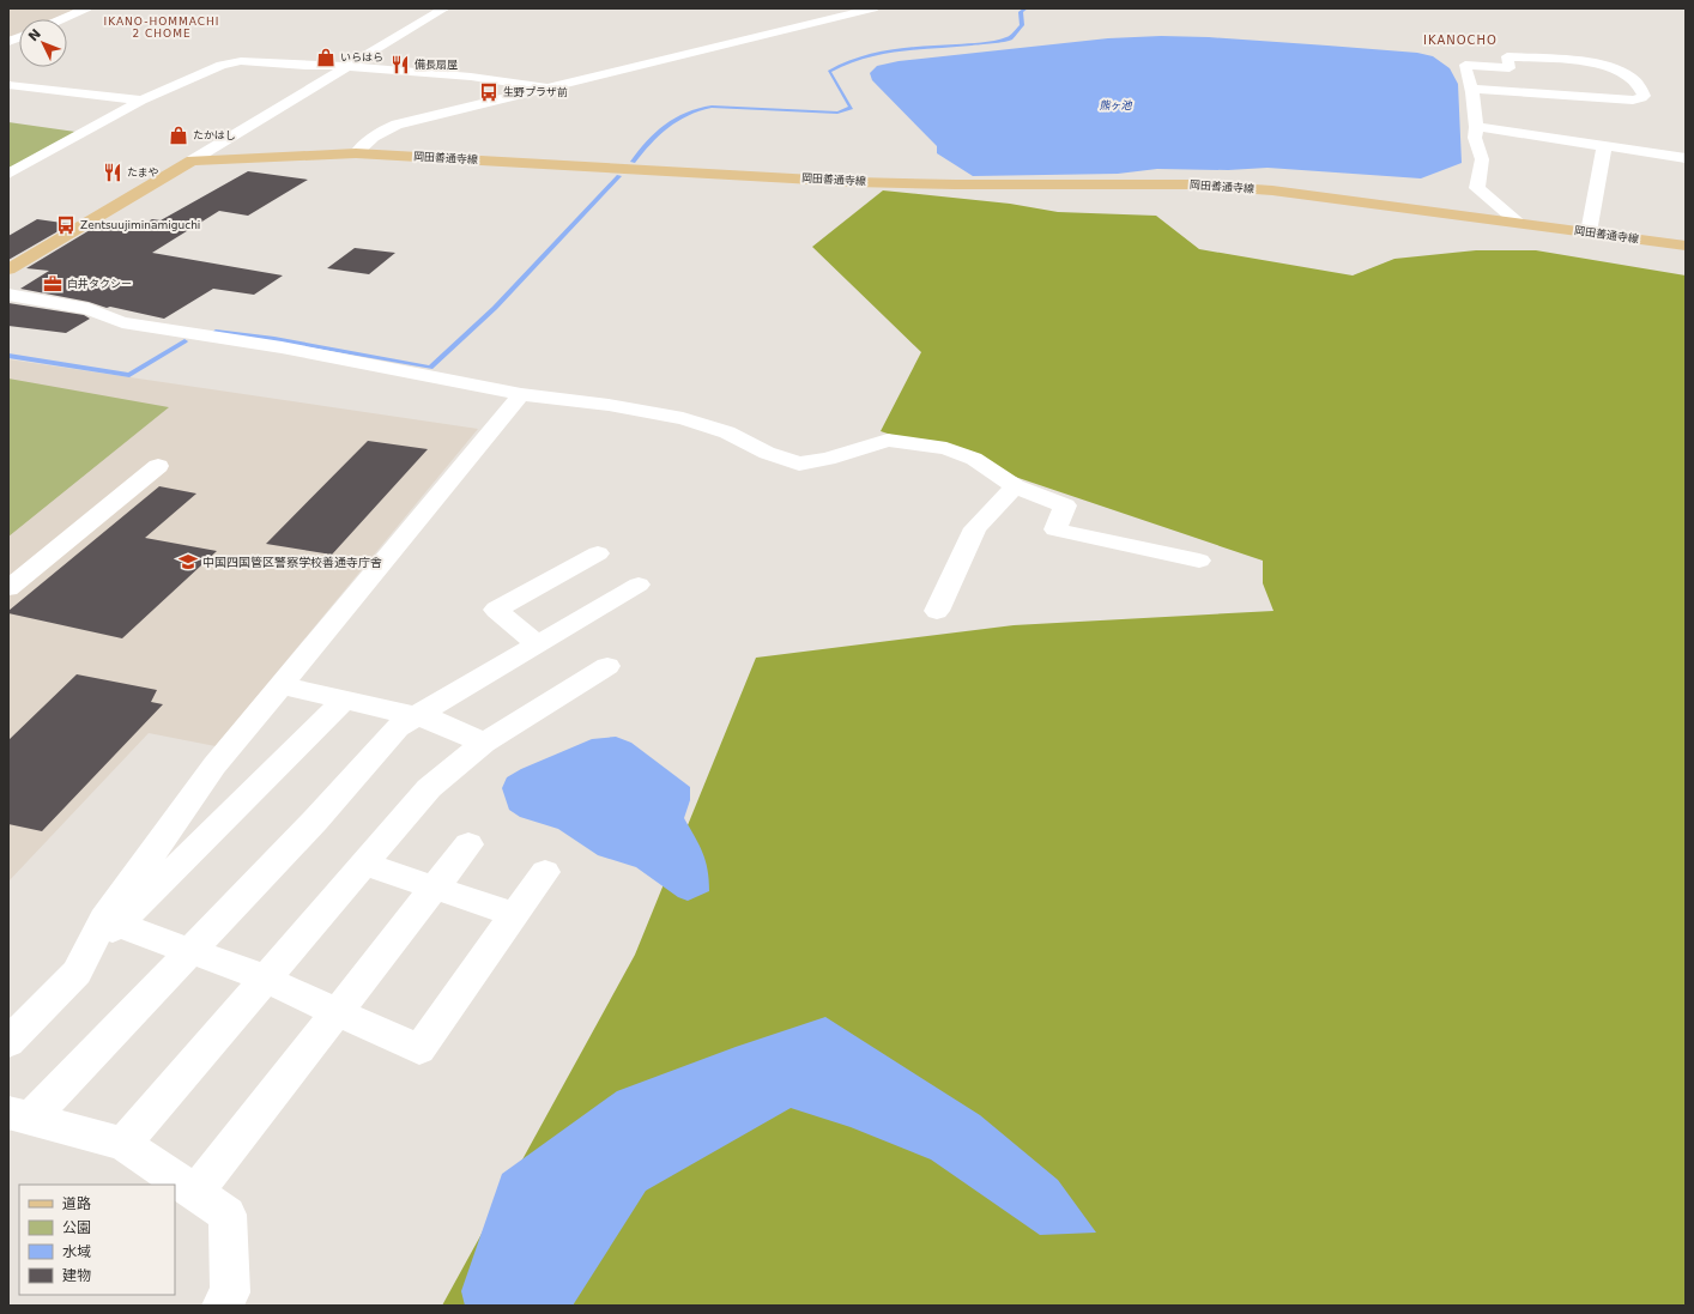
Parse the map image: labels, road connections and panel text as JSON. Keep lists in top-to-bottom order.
{
  "streets": {
    "main road": ["岡田善通寺線"]
  },
  "districts": ["IKANO-HOMMACHI 2 CHOME", "IKANOCHO"],
  "water": ["熊ヶ池"],
  "places": {
    "shop": ["いらはら", "たかはし"],
    "restaurant": ["備長扇屋", "たまや"],
    "bus stop": ["生野プラザ前", "Zentsuujiminamiguchi"],
    "office": ["白井タクシー"],
    "school or university": ["中国四国管区警察学校善通寺庁舎"]
  },
  "legend": [
    "道路",
    "公園",
    "水域",
    "建物"
  ],
  "north": "top left"
}
